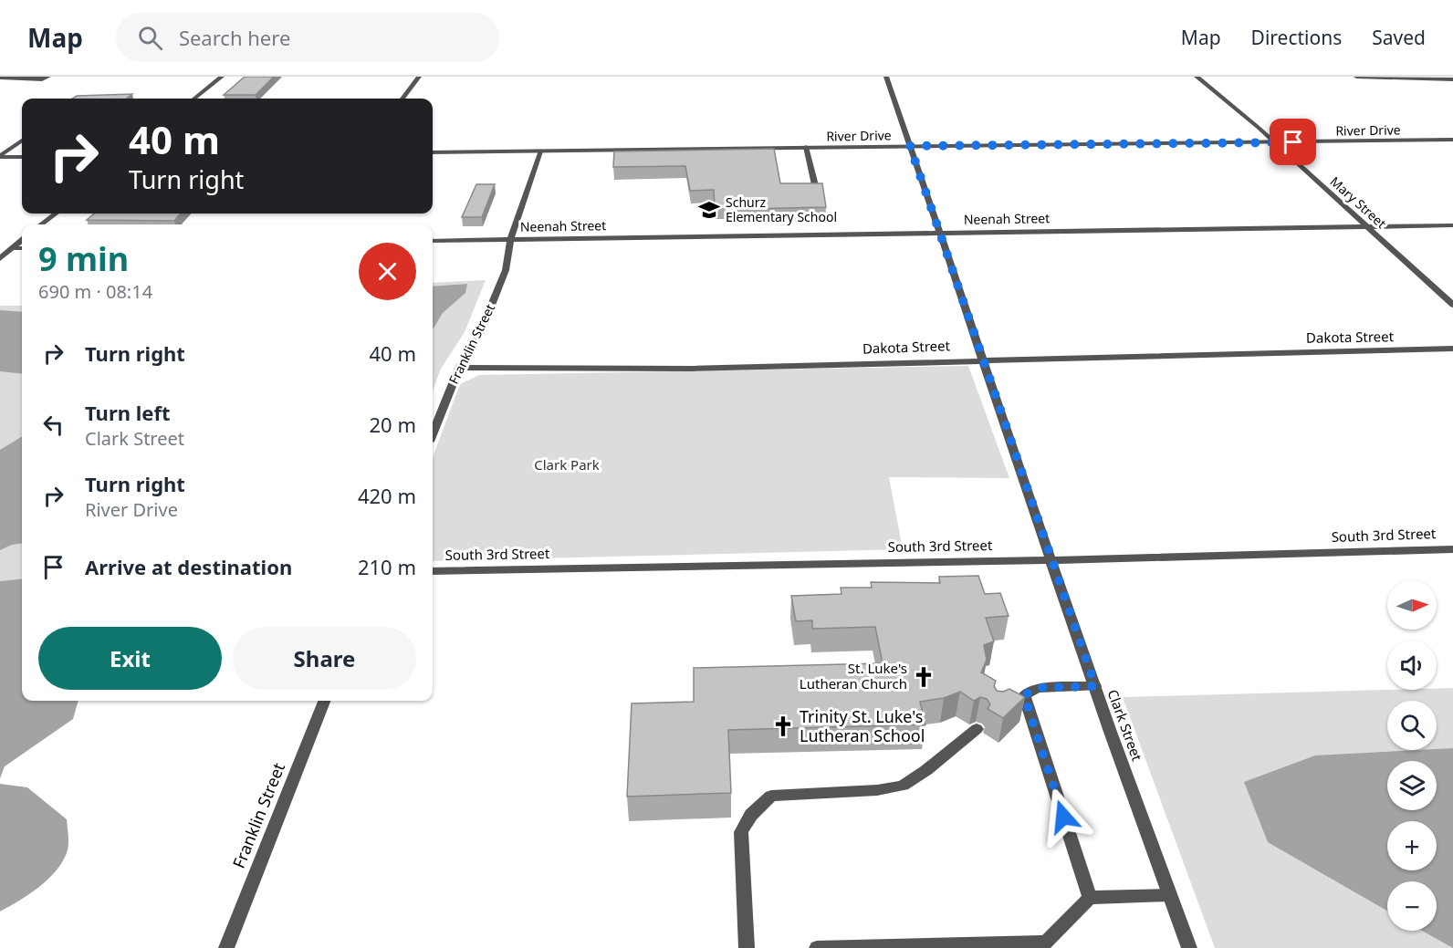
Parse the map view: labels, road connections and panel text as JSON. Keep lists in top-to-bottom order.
{
  "streets": {
    "street": [
      "River Drive",
      "Mary Street",
      "Neenah Street",
      "Dakota Street",
      "Franklin Street",
      "South 3rd Street",
      "Clark Street"
    ]
  },
  "crossings": [
    ["River Drive", "Mary Street"],
    ["River Drive", "Franklin Street"],
    ["River Drive", "Clark Street"],
    ["Mary Street", "Neenah Street"],
    ["Neenah Street", "Franklin Street"],
    ["Neenah Street", "Clark Street"],
    ["Dakota Street", "Franklin Street"],
    ["Dakota Street", "Clark Street"],
    ["South 3rd Street", "Clark Street"]
  ],
  "parks": ["Clark Park"],
  "places": {
    "school or university": ["Schurz Elementary School"],
    "church": ["St. Luke's Lutheran Church", "Trinity St. Luke's Lutheran School"]
  },
  "north": "right",
  "page": {
    "header": "Map",
    "search": "Search here",
    "nav": ["Map", "Directions", "Saved"],
    "turn": ["40 m", "Turn right"],
    "heading": ["9 min", "690 m · 08:14"],
    "list": [
      {
        "name": "Turn right",
        "value": "40 m"
      },
      {
        "name": "Turn left",
        "note": "Clark Street",
        "value": "20 m"
      },
      {
        "name": "Turn right",
        "note": "River Drive",
        "value": "420 m"
      },
      {
        "name": "Arrive at destination",
        "value": "210 m"
      }
    ],
    "map_buttons": ["+", "−"],
    "buttons": ["Exit", "Share"]
  }
}
